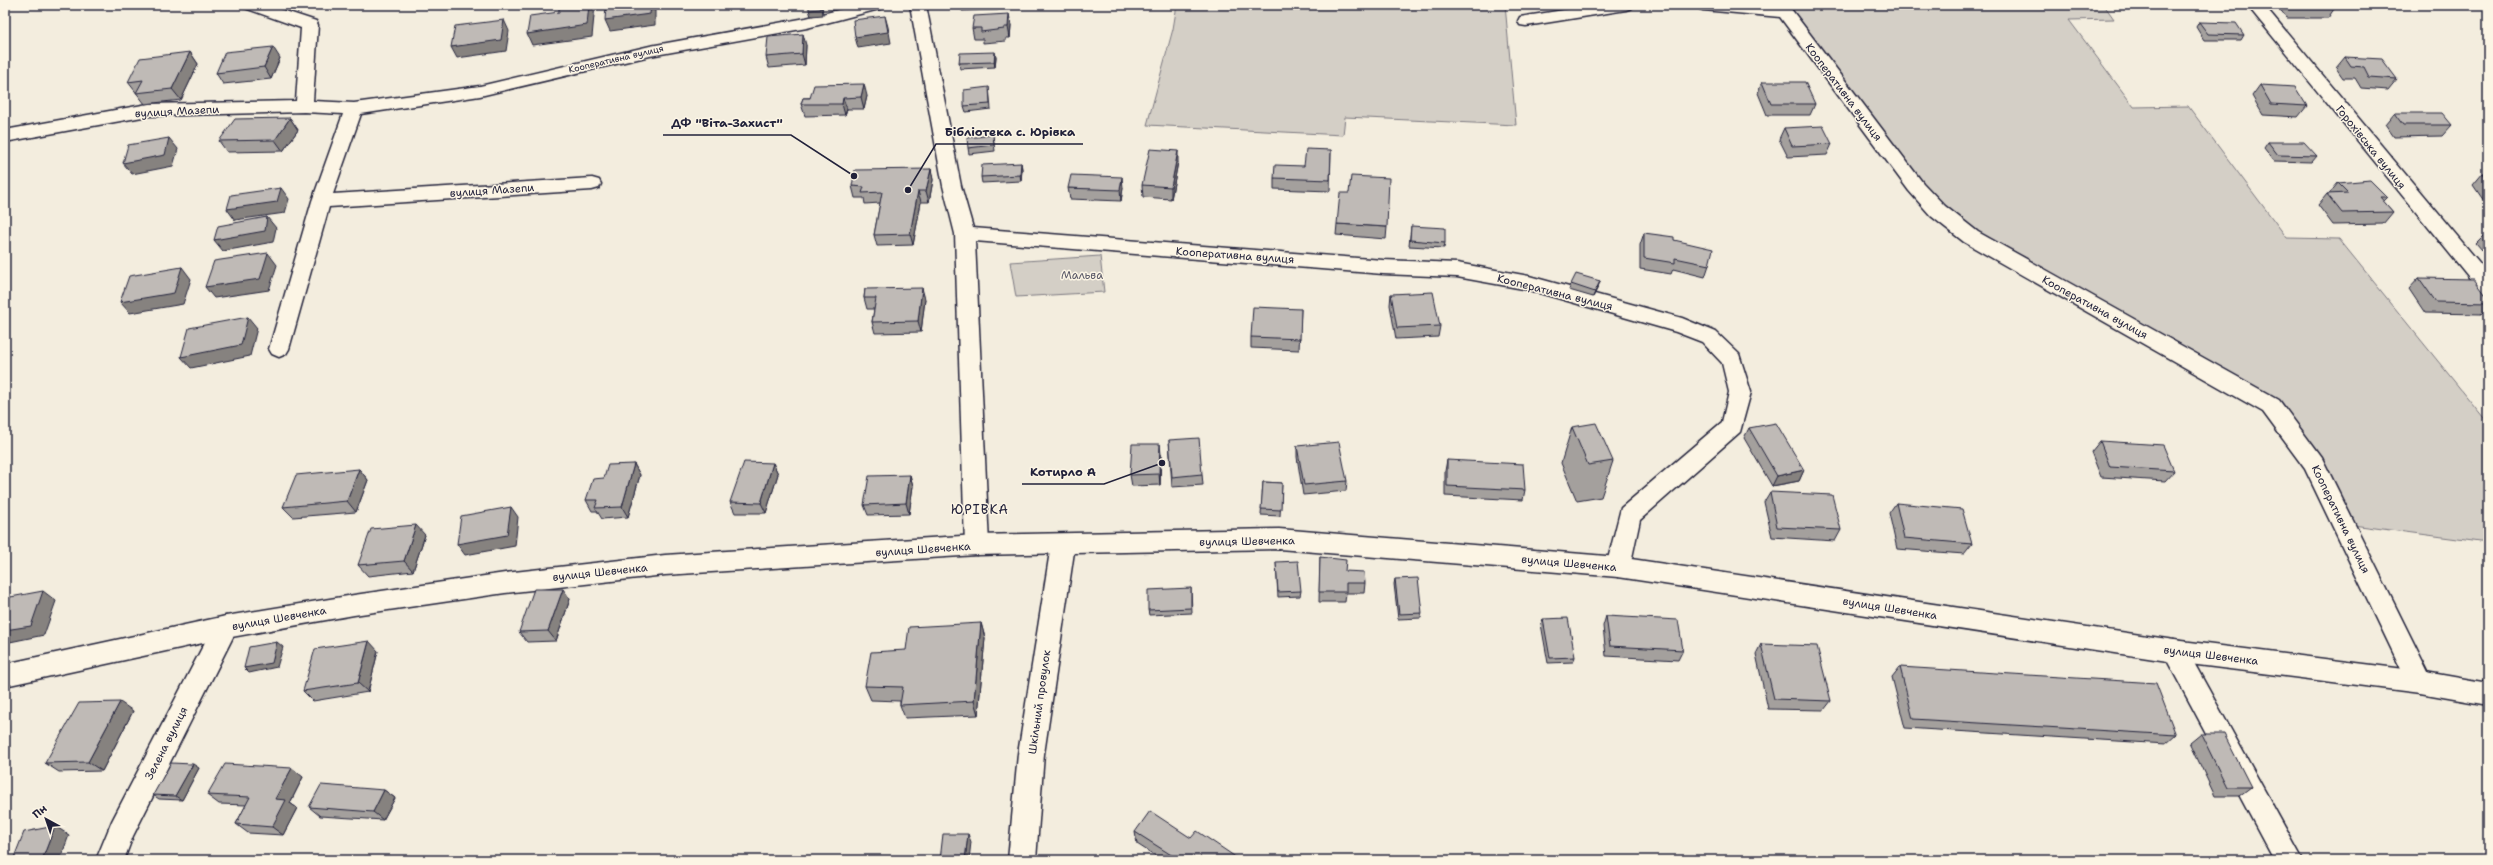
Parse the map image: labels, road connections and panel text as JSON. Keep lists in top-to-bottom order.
{
  "streets": {
    "street": [
      "Кооперативна вулиця",
      "вулиця Мазепи",
      "Горохівська вулиця",
      "вулиця Шевченка",
      "Шкільний провулок",
      "Зелена вулиця"
    ]
  },
  "crossings": [
    ["Кооперативна вулиця", "вулиця Мазепи"],
    ["Кооперативна вулиця", "вулиця Шевченка"],
    ["вулиця Шевченка", "Шкільний провулок"],
    ["вулиця Шевченка", "Зелена вулиця"]
  ],
  "districts": ["ЮРІВКА"],
  "parks": ["Мальва"],
  "places": ["ДФ \"Віта-Захист\"", "Бібліотека с. Юрівка", "Котирло А"],
  "north": "top left"
}
